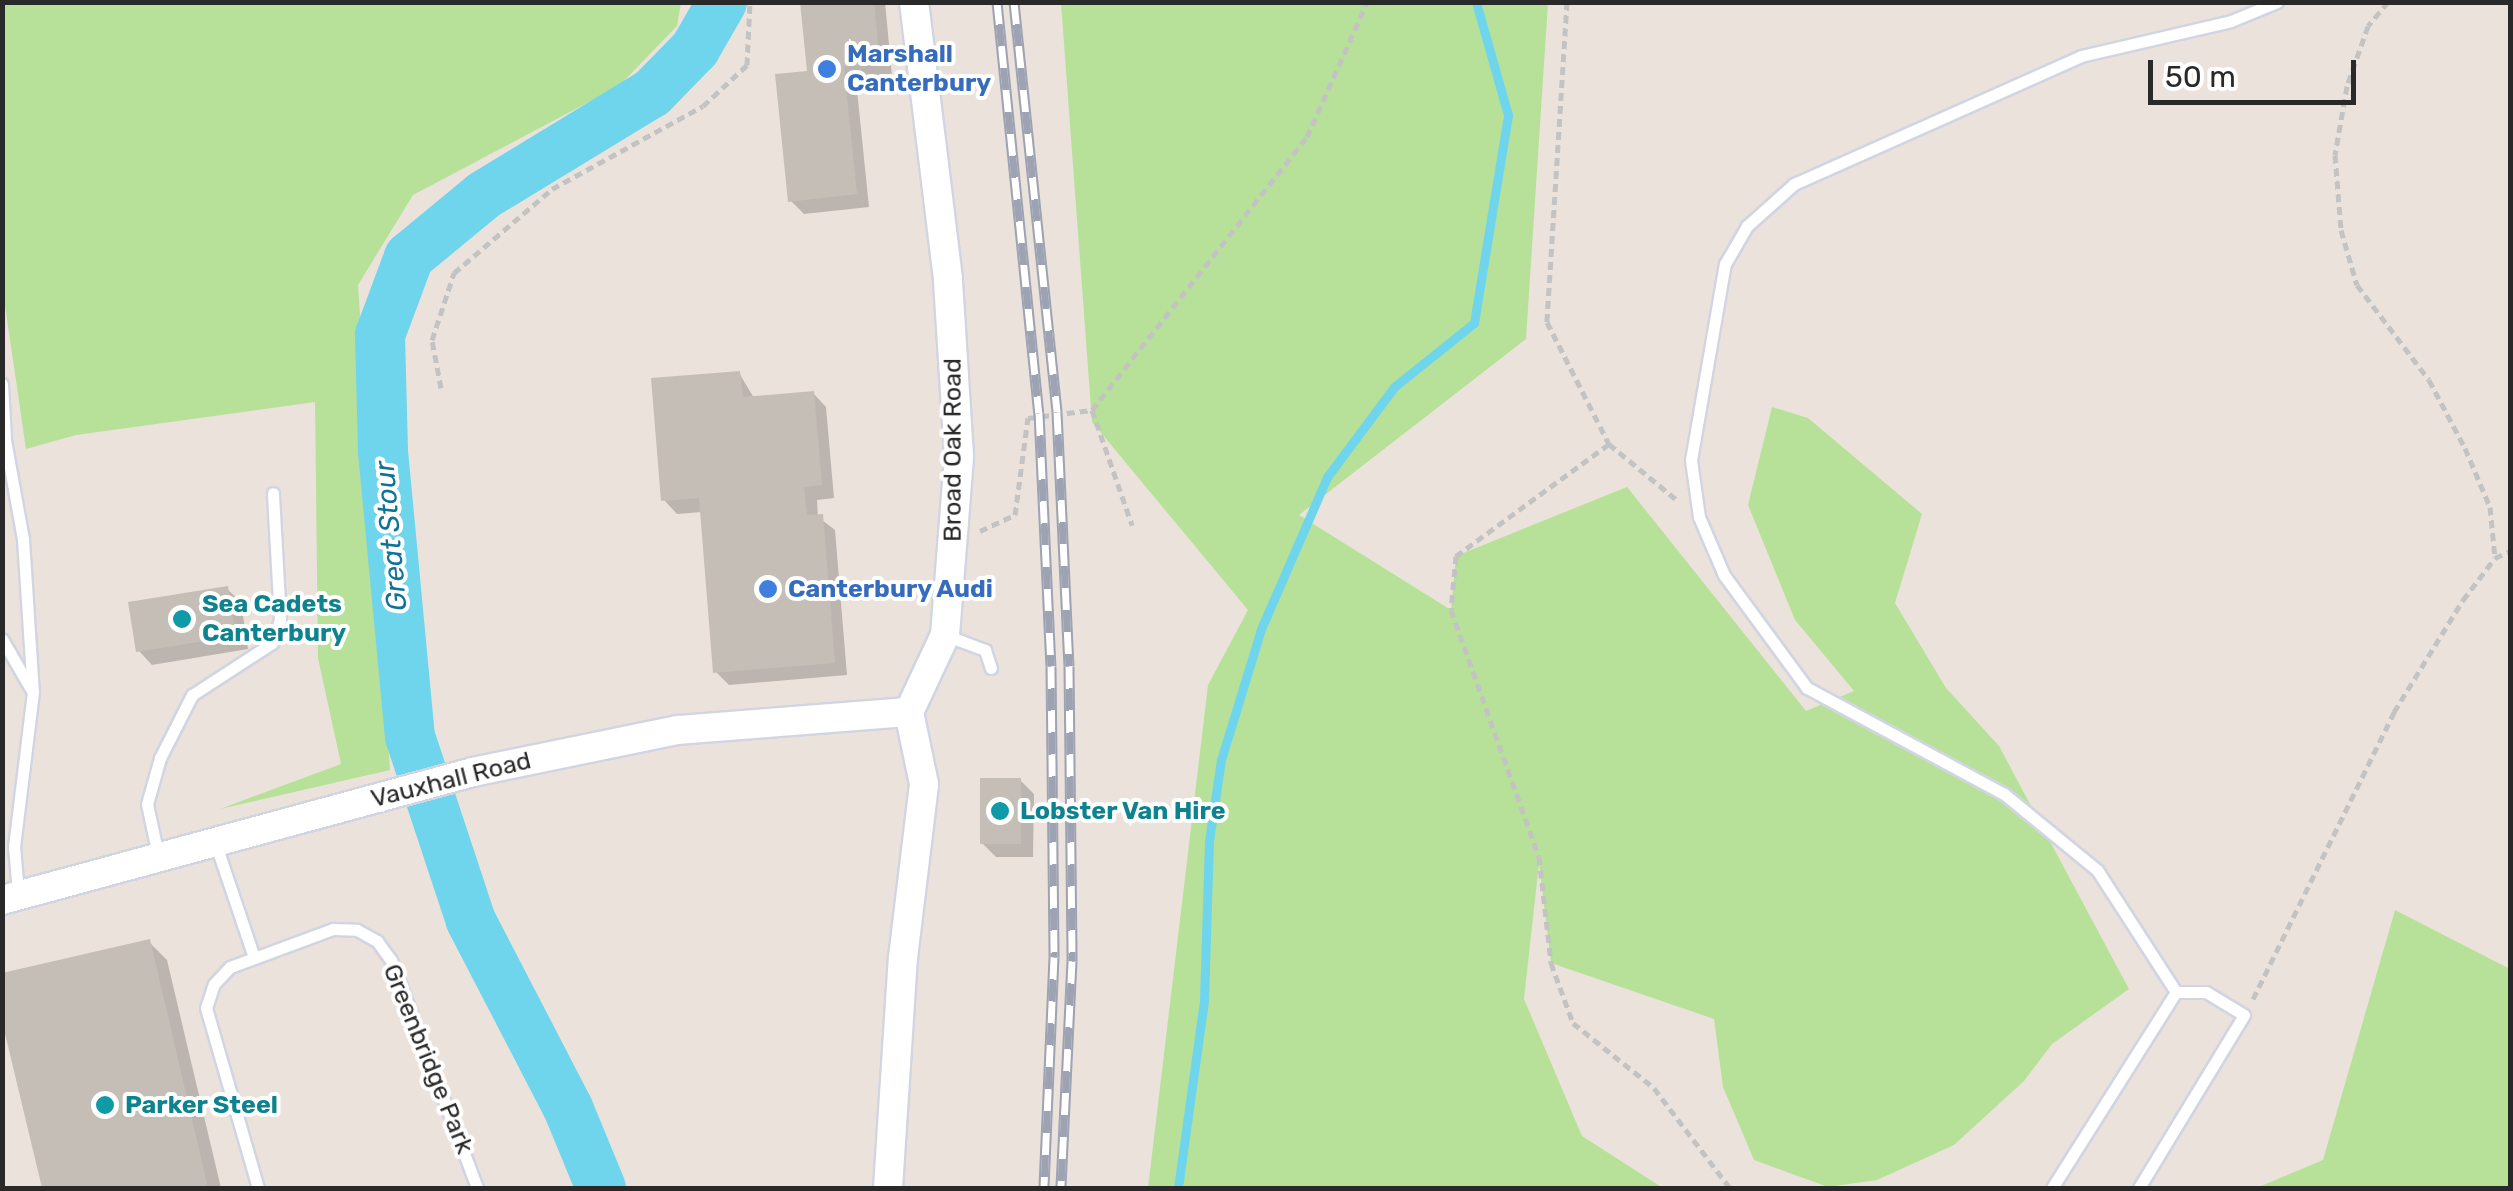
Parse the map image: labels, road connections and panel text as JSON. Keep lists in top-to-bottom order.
{
  "streets": {
    "street": ["Broad Oak Road", "Vauxhall Road"],
    "lane": ["Greenbridge Park"]
  },
  "crossings": [
    ["Broad Oak Road", "Vauxhall Road"]
  ],
  "water": ["Great Stour"],
  "places": [
    "Marshall Canterbury",
    "Canterbury Audi",
    "Sea Cadets Canterbury",
    "Lobster Van Hire",
    "Parker Steel"
  ],
  "scale_bar": "50 m"
}
